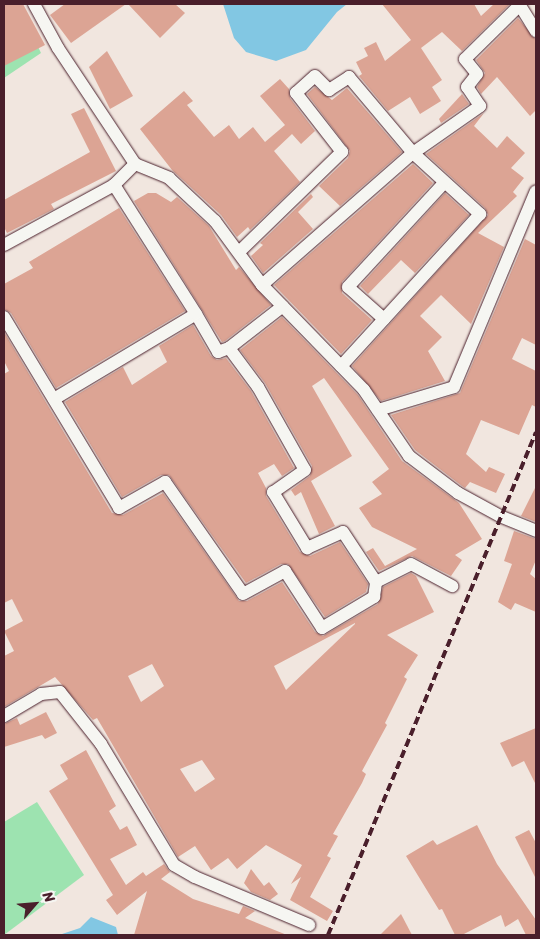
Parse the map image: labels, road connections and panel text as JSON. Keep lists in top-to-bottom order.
{
  "north": "top right"
}
